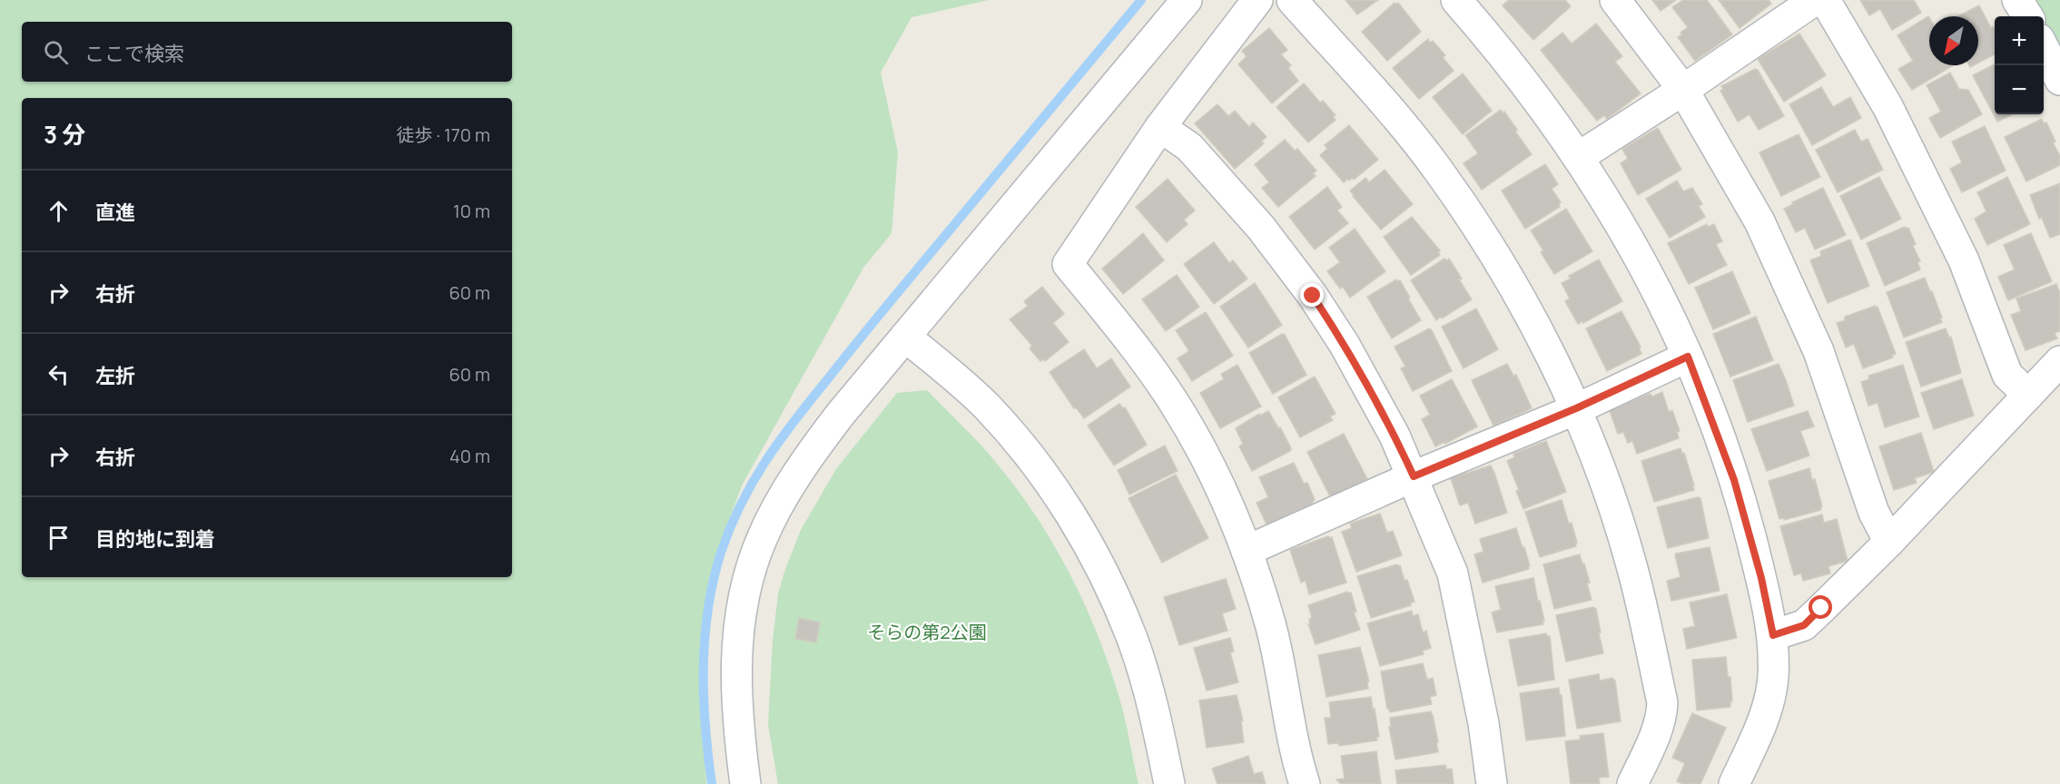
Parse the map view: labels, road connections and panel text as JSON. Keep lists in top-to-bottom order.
{
  "parks": ["そらの第2公園"],
  "north": "bottom left",
  "page": {
    "map_buttons": ["+", "−"],
    "search": "ここで検索",
    "heading": ["3 分", "徒歩 · 170 m"],
    "list": [
      ["直進", "10 m"],
      ["右折", "60 m"],
      ["左折", "60 m"],
      ["右折", "40 m"],
      "目的地に到着"
    ]
  }
}
